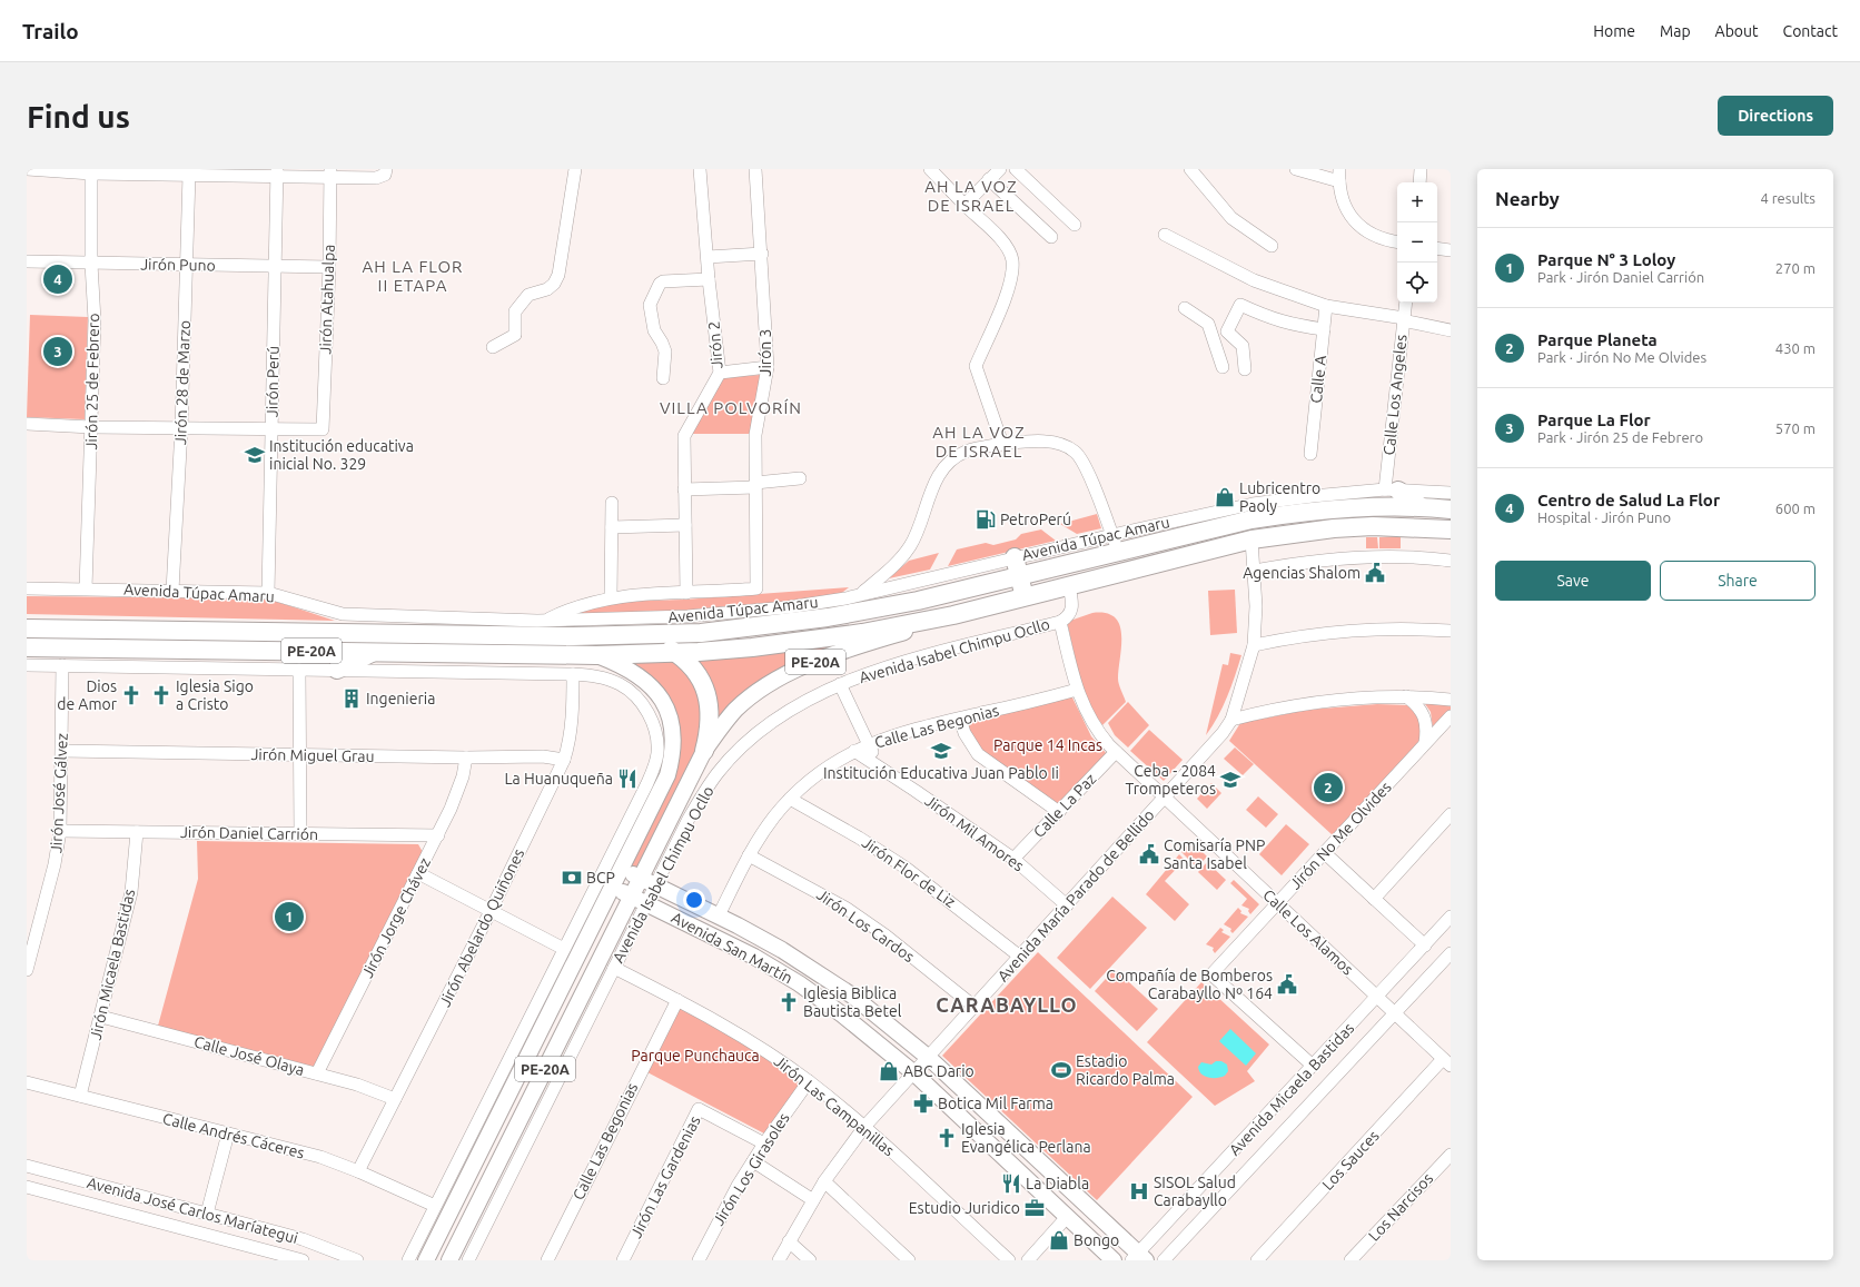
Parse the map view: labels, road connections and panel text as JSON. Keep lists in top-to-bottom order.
{
  "streets": {
    "highway": ["Avenida Túpac Amaru", "PE-20A"],
    "main road": ["Avenida Isabel Chimpu Ocllo", "Avenida San Martín"],
    "street": [
      "Jirón Puno",
      "Jirón Atahualpa",
      "Jirón 2",
      "Jirón 3",
      "Calle A",
      "Jirón 25 de Febrero",
      "Jirón Perú",
      "Jirón 28 de Marzo",
      "Calle Los Angeles",
      "Calle Las Begonias",
      "Jirón Miguel Grau",
      "Jirón José Gálvez",
      "Calle La Paz",
      "Jirón Daniel Carrión",
      "Jirón Mil Amores",
      "Jirón No Me Olvides",
      "Jirón Flor de Liz",
      "Avenida María Parado de Bellido",
      "Jirón Jorge Chávez",
      "Jirón Los Cardos",
      "Jirón Abelardo Quiñones",
      "Calle Los Alamos",
      "Jirón Micaela Bastidas",
      "Calle José Olaya",
      "Avenida Micaela Bastidas",
      "Jirón Las Campanillas",
      "Calle Andrés Cáceres",
      "Los Sauces",
      "Jirón Los Girasoles",
      "Jirón Las Gardenias",
      "Los Narcisos",
      "Avenida José Carlos Maríategui"
    ]
  },
  "crossings": [
    ["Jirón Puno", "Jirón Atahualpa"],
    ["Jirón Puno", "Jirón 25 de Febrero"],
    ["Jirón Puno", "Jirón Perú"],
    ["Jirón Puno", "Jirón 28 de Marzo"],
    ["Jirón Atahualpa", "Jirón Perú"],
    ["Jirón 2", "Jirón 3"],
    ["Jirón 25 de Febrero", "Avenida Túpac Amaru"],
    ["Jirón Perú", "Avenida Túpac Amaru"],
    ["Jirón 28 de Marzo", "Avenida Túpac Amaru"],
    ["Calle Los Angeles", "Avenida Túpac Amaru"],
    ["PE-20A", "Avenida Isabel Chimpu Ocllo"],
    ["PE-20A", "Avenida San Martín"],
    ["Avenida Isabel Chimpu Ocllo", "Jirón Mil Amores"],
    ["Avenida Isabel Chimpu Ocllo", "Calle Los Alamos"],
    ["Avenida Isabel Chimpu Ocllo", "Avenida San Martín"],
    ["Avenida Isabel Chimpu Ocllo", "Jirón Las Campanillas"],
    ["Calle Las Begonias", "Jirón Mil Amores"],
    ["Calle Las Begonias", "Jirón Flor de Liz"],
    ["Calle Las Begonias", "Jirón Los Cardos"],
    ["Calle Las Begonias", "Calle Los Alamos"],
    ["Calle Las Begonias", "Avenida San Martín"],
    ["Calle Las Begonias", "Jirón Las Campanillas"],
    ["Jirón Miguel Grau", "Jirón José Gálvez"],
    ["Jirón Miguel Grau", "Jirón Jorge Chávez"],
    ["Jirón Miguel Grau", "Jirón Abelardo Quiñones"],
    ["Jirón José Gálvez", "Jirón Daniel Carrión"],
    ["Calle La Paz", "Jirón Mil Amores"],
    ["Calle La Paz", "Calle Los Alamos"],
    ["Jirón Daniel Carrión", "Jirón Jorge Chávez"],
    ["Jirón Daniel Carrión", "Jirón Micaela Bastidas"],
    ["Jirón Mil Amores", "Avenida María Parado de Bellido"],
    ["Jirón No Me Olvides", "Calle Los Alamos"],
    ["Jirón No Me Olvides", "Avenida Micaela Bastidas"],
    ["Jirón Flor de Liz", "Avenida María Parado de Bellido"],
    ["Avenida María Parado de Bellido", "Jirón Los Cardos"],
    ["Avenida María Parado de Bellido", "Calle Los Alamos"],
    ["Avenida María Parado de Bellido", "Avenida San Martín"],
    ["Avenida María Parado de Bellido", "Jirón Las Campanillas"],
    ["Jirón Jorge Chávez", "Calle José Olaya"],
    ["Jirón Abelardo Quiñones", "Calle José Olaya"],
    ["Jirón Abelardo Quiñones", "Calle Andrés Cáceres"],
    ["Calle Los Alamos", "Avenida Micaela Bastidas"],
    ["Calle Los Alamos", "Los Sauces"],
    ["Avenida San Martín", "Avenida Micaela Bastidas"],
    ["Jirón Micaela Bastidas", "Calle José Olaya"],
    ["Jirón Micaela Bastidas", "Calle Andrés Cáceres"],
    ["Jirón Las Campanillas", "Jirón Los Girasoles"],
    ["Jirón Los Girasoles", "Jirón Las Gardenias"]
  ],
  "districts": [
    "AH LA VOZ DE ISRAEL",
    "AH LA FLOR II ETAPA",
    "VILLA POLVORÍN",
    "AH LA VOZ DE ISRAEL",
    "CARABAYLLO"
  ],
  "parks": ["Parque 14 Incas", "Parque Punchauca"],
  "places": {
    "school or university": ["Institución educativa inicial No. 329", "Institución Educativa Juan Pablo Ii", "Ceba - 2084 Trompeteros"],
    "shop": ["Lubricentro Paoly", "ABC Dario", "Bongo"],
    "fuel station": ["PetroPerú"],
    "public building": ["Agencias Shalom", "Comisaría PNP Santa Isabel", "Compañía de Bomberos Carabayllo Nº 164"],
    "church": [
      "Dios de Amor",
      "Iglesia Sigo a Cristo",
      "Iglesia Biblica Bautista Betel",
      "Iglesia Evangélica Perlana"
    ],
    "building": ["Ingenieria"],
    "restaurant": ["La Huanuqueña", "La Diabla"],
    "bank": ["BCP"],
    "sports": ["Estadio Ricardo Palma"],
    "pharmacy": ["Botica Mil Farma"],
    "hospital": ["SISOL Salud Carabayllo"],
    "office": ["Estudio Juridico"]
  },
  "page": {
    "header": "Trailo",
    "nav": [
      "Home",
      "Map",
      "About",
      "Contact"
    ],
    "buttons": [
      "Directions",
      ["Save", "Share"]
    ],
    "title": "Find us",
    "heading": ["Nearby", "4 results"],
    "map_buttons": ["+", "−"],
    "list": [
      {
        "mark": "1",
        "name": "Parque N° 3 Loloy",
        "note": "Park · Jirón Daniel Carrión",
        "value": "270 m"
      },
      {
        "mark": "2",
        "name": "Parque Planeta",
        "note": "Park · Jirón No Me Olvides",
        "value": "430 m"
      },
      {
        "mark": "3",
        "name": "Parque La Flor",
        "note": "Park · Jirón 25 de Febrero",
        "value": "570 m"
      },
      {
        "mark": "4",
        "name": "Centro de Salud La Flor",
        "note": "Hospital · Jirón Puno",
        "value": "600 m"
      }
    ],
    "pins": [
      "4",
      "3",
      "2",
      "1"
    ]
  }
}
